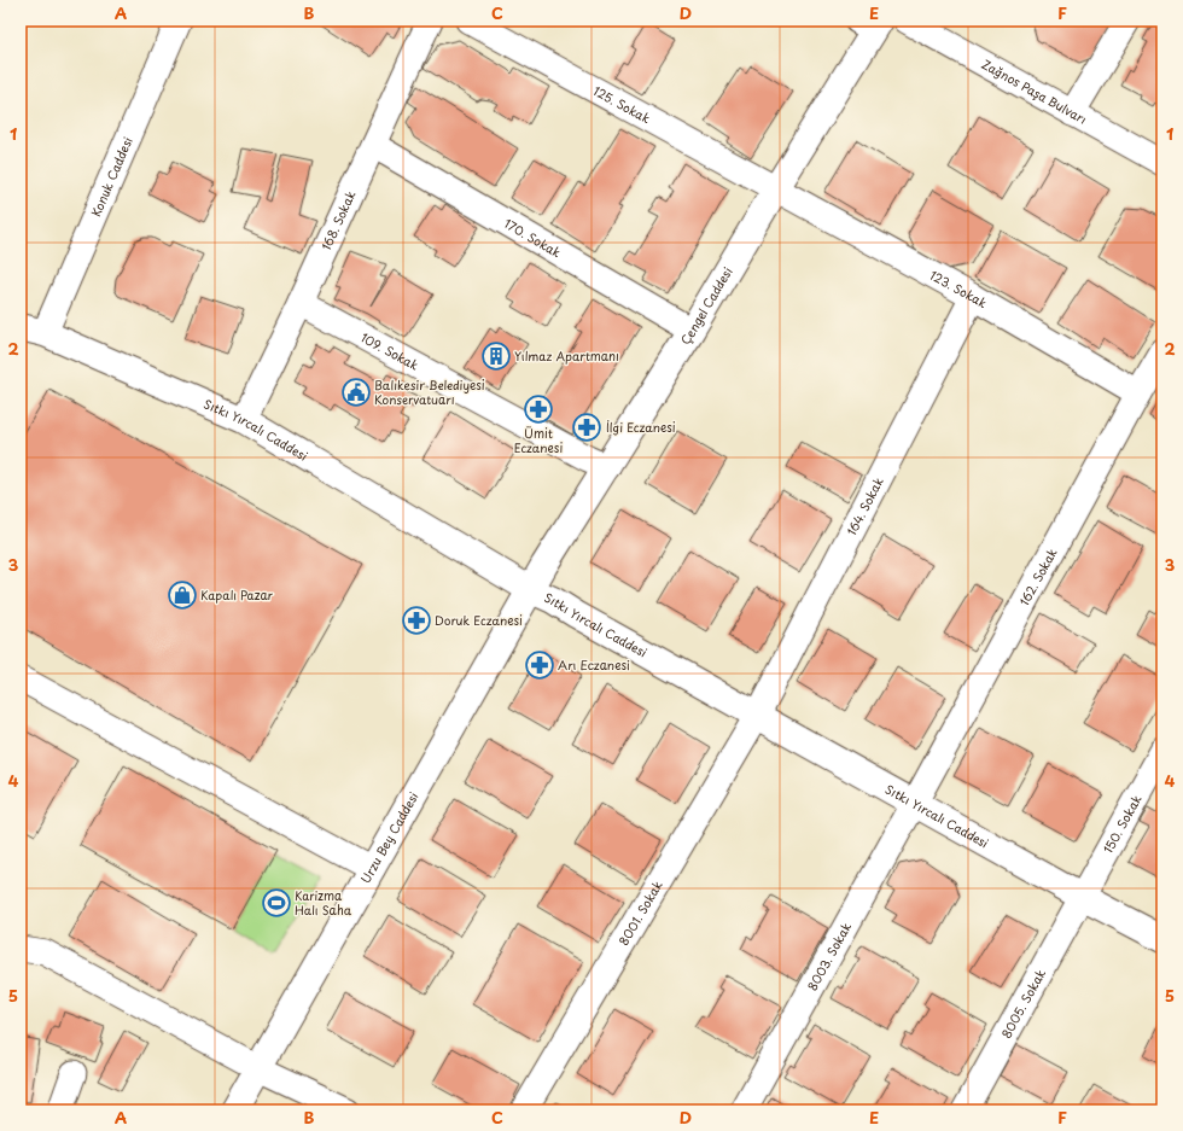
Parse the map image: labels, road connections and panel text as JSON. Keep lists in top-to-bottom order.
{
  "streets": {
    "main road": ["Çengel Caddesi", "Sıtkı Yırcalı Caddesi", "Urzu Bey Caddesi"],
    "street": [
      "Zağnos Paşa Bulvarı",
      "125. Sokak",
      "Konuk Caddesi",
      "168. Sokak",
      "170. Sokak",
      "123. Sokak",
      "109. Sokak",
      "164. Sokak",
      "162. Sokak",
      "150. Sokak",
      "8001. Sokak",
      "8003. Sokak",
      "8005. Sokak"
    ]
  },
  "crossings": [
    ["125. Sokak", "123. Sokak"],
    ["125. Sokak", "Çengel Caddesi"],
    ["Konuk Caddesi", "Sıtkı Yırcalı Caddesi"],
    ["168. Sokak", "170. Sokak"],
    ["168. Sokak", "109. Sokak"],
    ["168. Sokak", "Sıtkı Yırcalı Caddesi"],
    ["170. Sokak", "Çengel Caddesi"],
    ["123. Sokak", "Çengel Caddesi"],
    ["123. Sokak", "164. Sokak"],
    ["123. Sokak", "162. Sokak"],
    ["Çengel Caddesi", "109. Sokak"],
    ["Çengel Caddesi", "Sıtkı Yırcalı Caddesi"],
    ["Çengel Caddesi", "Urzu Bey Caddesi"],
    ["Sıtkı Yırcalı Caddesi", "164. Sokak"],
    ["Sıtkı Yırcalı Caddesi", "162. Sokak"],
    ["Sıtkı Yırcalı Caddesi", "150. Sokak"],
    ["Sıtkı Yırcalı Caddesi", "Urzu Bey Caddesi"],
    ["Sıtkı Yırcalı Caddesi", "8001. Sokak"],
    ["Sıtkı Yırcalı Caddesi", "8003. Sokak"],
    ["Sıtkı Yırcalı Caddesi", "8005. Sokak"],
    ["164. Sokak", "8001. Sokak"],
    ["162. Sokak", "8003. Sokak"],
    ["150. Sokak", "8005. Sokak"]
  ],
  "places": {
    "building": ["Yılmaz Apartmanı"],
    "public building": ["Balıkesir Belediyesi Konservatuarı"],
    "pharmacy": [
      "Ümit Eczanesi",
      "İlgi Eczanesi",
      "Doruk Eczanesi",
      "Arı Eczanesi"
    ],
    "shop": ["Kapalı Pazar"],
    "sports": ["Karizma Halı Saha"]
  },
  "grid": {
    "columns": [
      "A",
      "B",
      "C",
      "D",
      "E",
      "F"
    ],
    "rows": [
      "1",
      "2",
      "3",
      "4",
      "5"
    ]
  }
}
